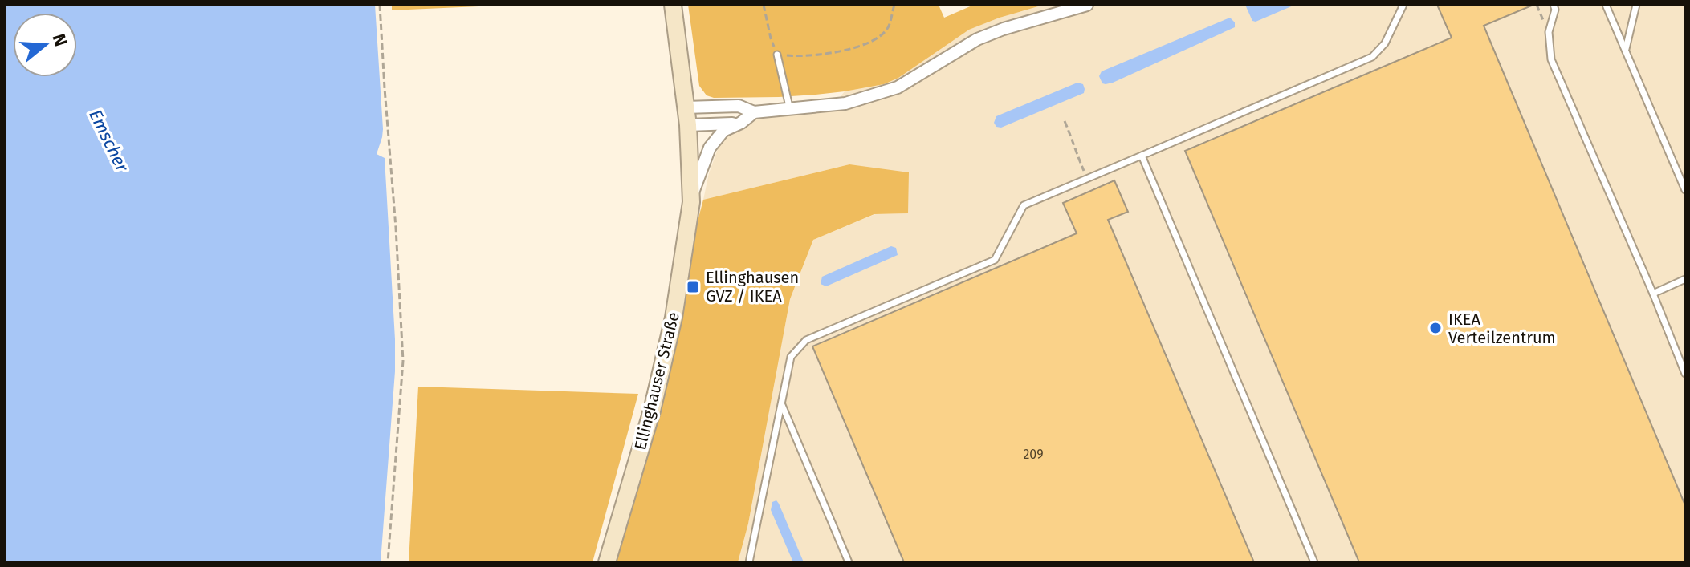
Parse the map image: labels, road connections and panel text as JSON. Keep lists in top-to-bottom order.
{
  "streets": {
    "main road": ["Ellinghauser Straße"]
  },
  "water": ["Emscher"],
  "places": {
    "transit": ["Ellinghausen GVZ / IKEA"],
    "other": ["IKEA Verteilzentrum"]
  },
  "house_numbers": ["209"],
  "north": "right"
}
